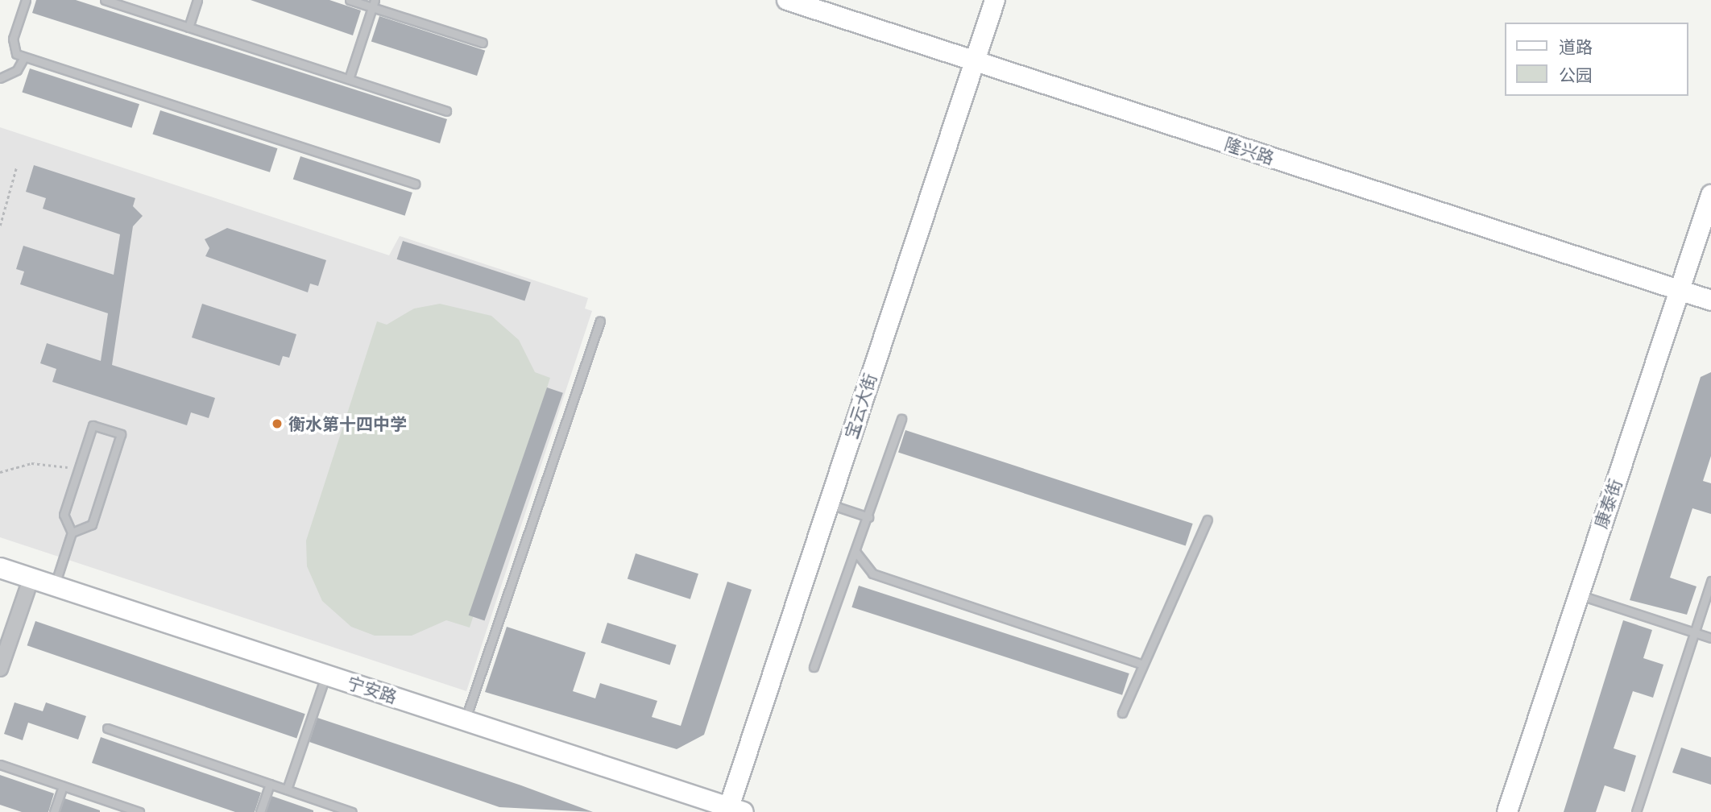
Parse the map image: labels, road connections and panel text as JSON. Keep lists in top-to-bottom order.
{
  "streets": {
    "street": [
      "隆兴路",
      "宝云大街",
      "康泰街",
      "宁安路"
    ]
  },
  "crossings": [
    ["隆兴路", "宝云大街"],
    ["隆兴路", "康泰街"],
    ["宝云大街", "宁安路"]
  ],
  "places": ["衡水第十四中学"],
  "legend": ["道路", "公园"]
}
